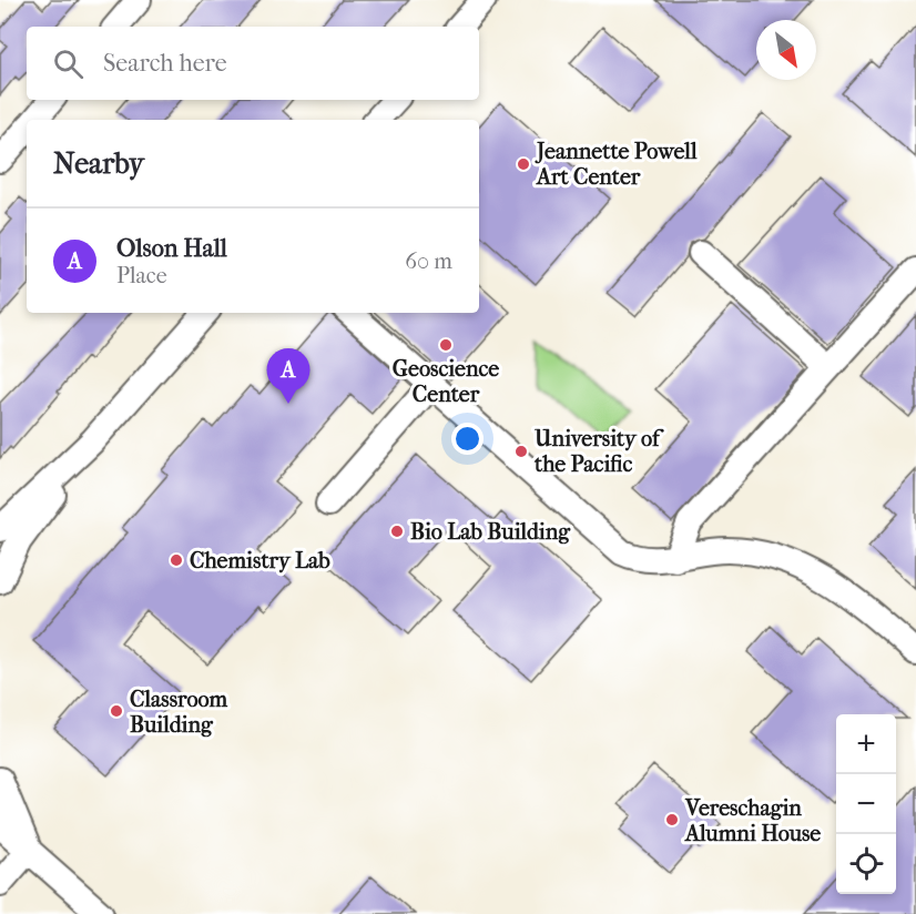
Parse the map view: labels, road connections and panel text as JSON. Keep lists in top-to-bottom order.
{
  "places": [
    "Jeannette Powell Art Center",
    "Geoscience Center",
    "University of the Pacific",
    "Bio Lab Building",
    "Chemistry Lab",
    "Classroom Building",
    "Vereschagin Alumni House"
  ],
  "north": "bottom right",
  "page": {
    "search": "Search here",
    "heading": "Nearby",
    "list": [
      {
        "mark": "A",
        "name": "Olson Hall",
        "note": "Place",
        "value": "60 m"
      }
    ],
    "pins": "A",
    "map_buttons": ["+", "−"]
  }
}
